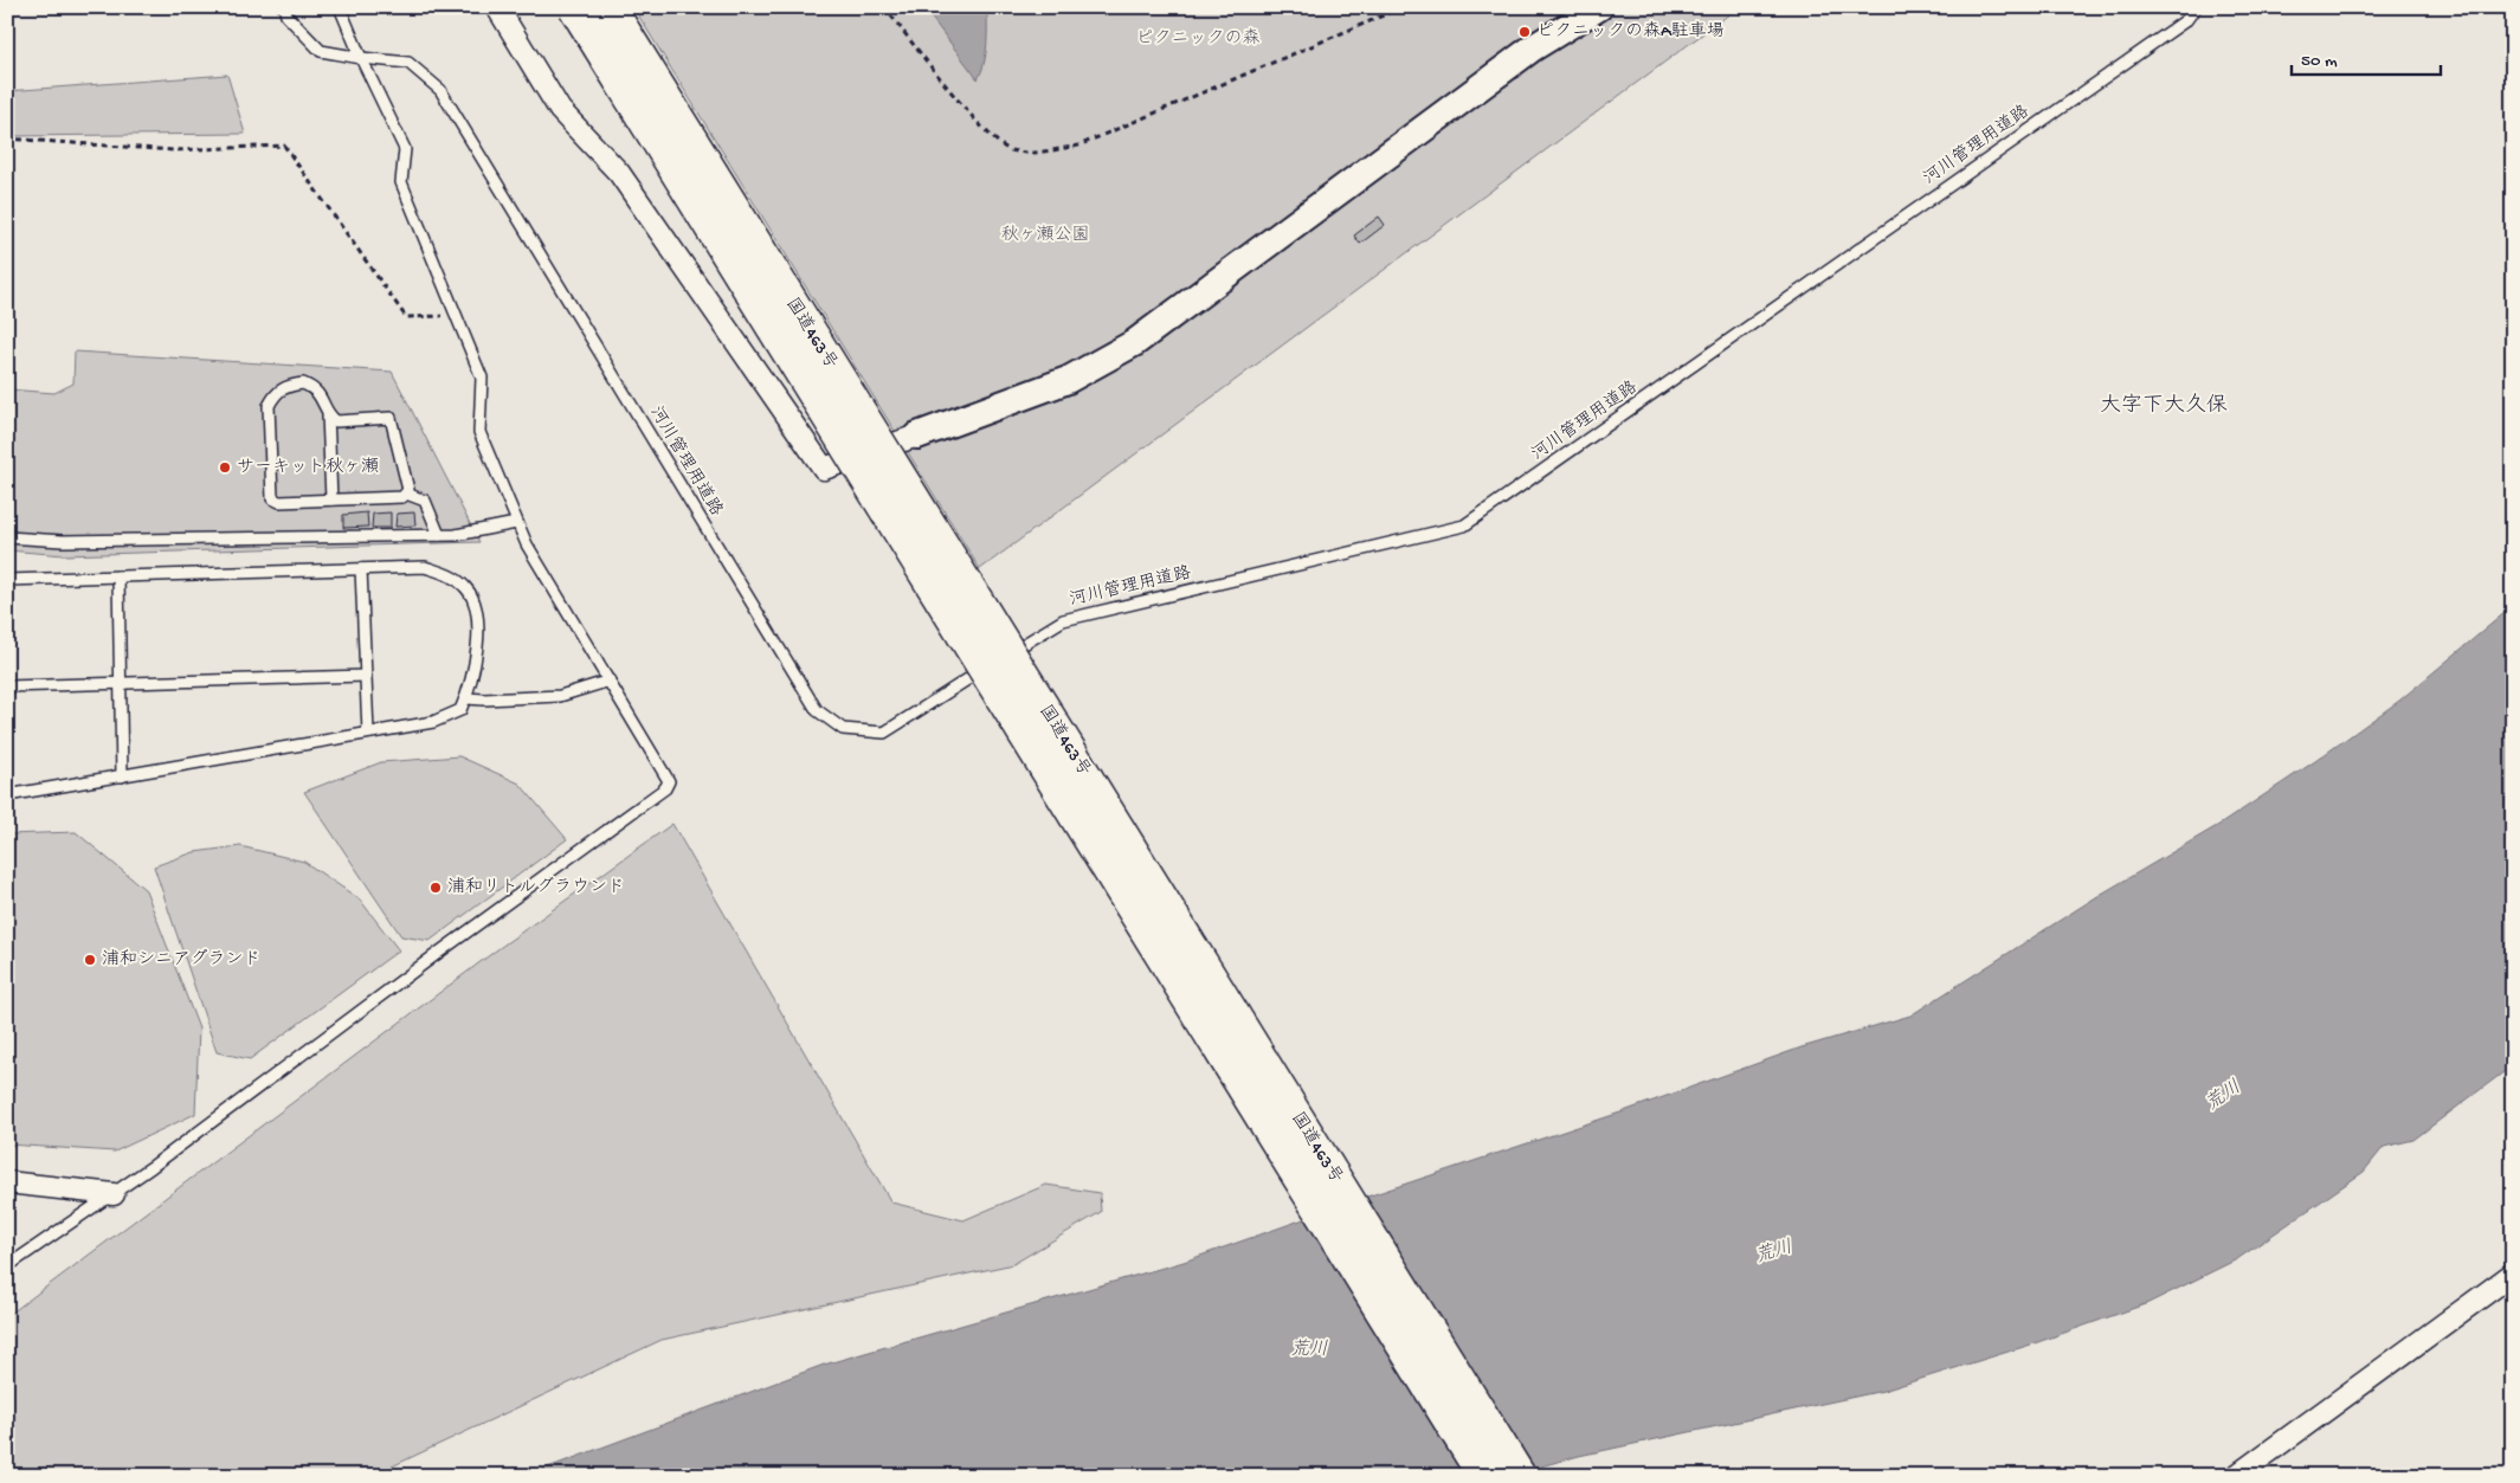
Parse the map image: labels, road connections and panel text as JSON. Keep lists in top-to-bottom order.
{
  "streets": {
    "highway": ["国道463号"],
    "lane": ["河川管理用道路"]
  },
  "districts": ["大字下大久保"],
  "water": ["荒川"],
  "parks": ["ピクニックの森", "秋ヶ瀬公園"],
  "places": [
    "ピクニックの森A駐車場",
    "サーキット秋ヶ瀬",
    "浦和リトルグラウンド",
    "浦和シニアグランド"
  ],
  "scale_bar": "50 m"
}
